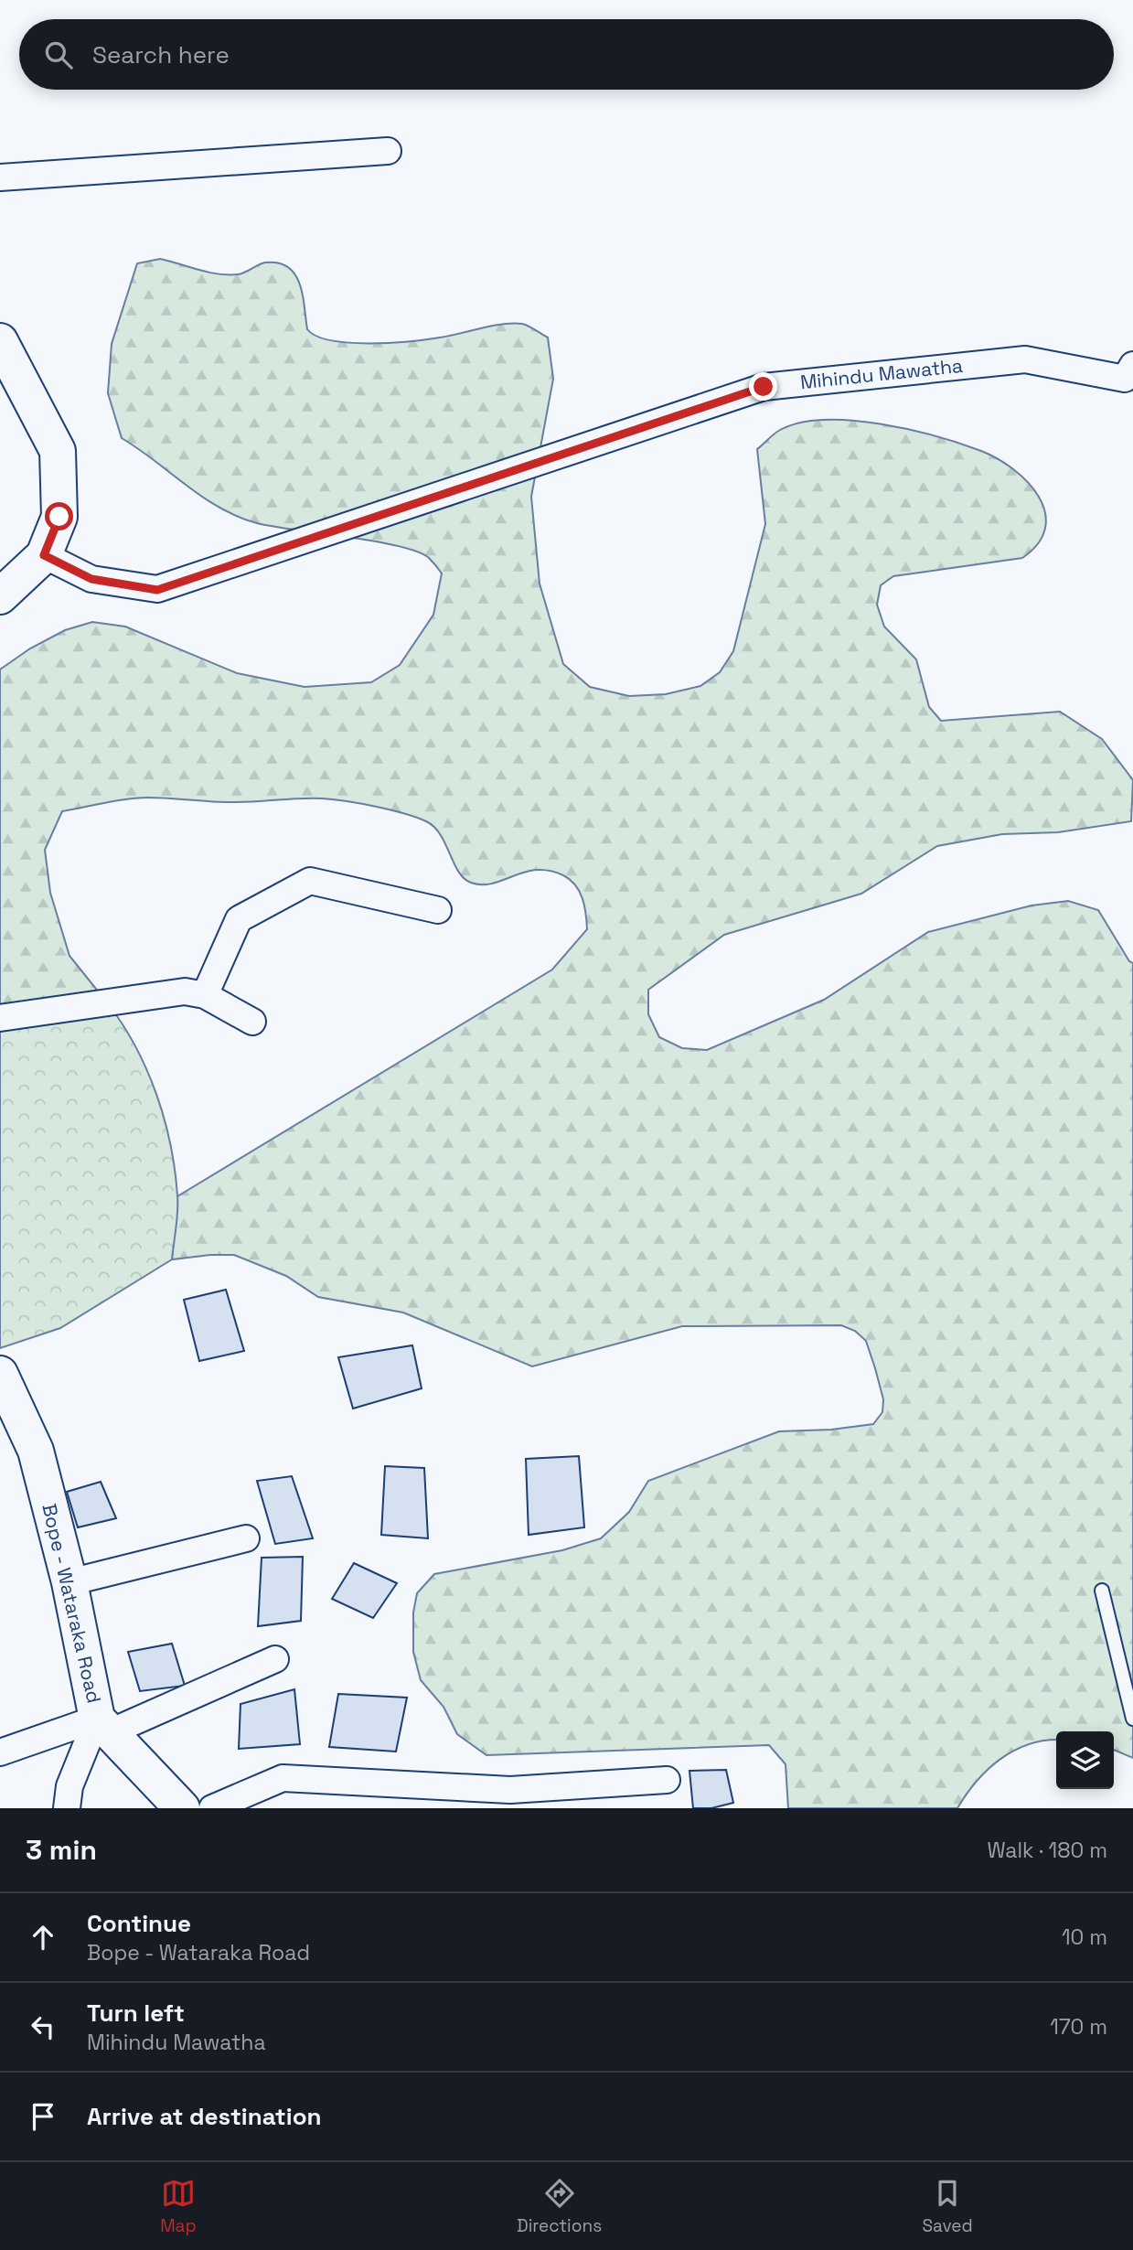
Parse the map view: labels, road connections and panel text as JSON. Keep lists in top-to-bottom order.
{
  "streets": {
    "street": ["Mihindu Mawatha", "Bope - Wataraka Road"]
  },
  "page": {
    "search": "Search here",
    "heading": ["3 min", "Walk · 180 m"],
    "list": [
      ["Continue", "Bope - Wataraka Road", "10 m"],
      ["Turn left", "Mihindu Mawatha", "170 m"],
      "Arrive at destination"
    ],
    "nav": ["Map", "Directions", "Saved"]
  }
}
